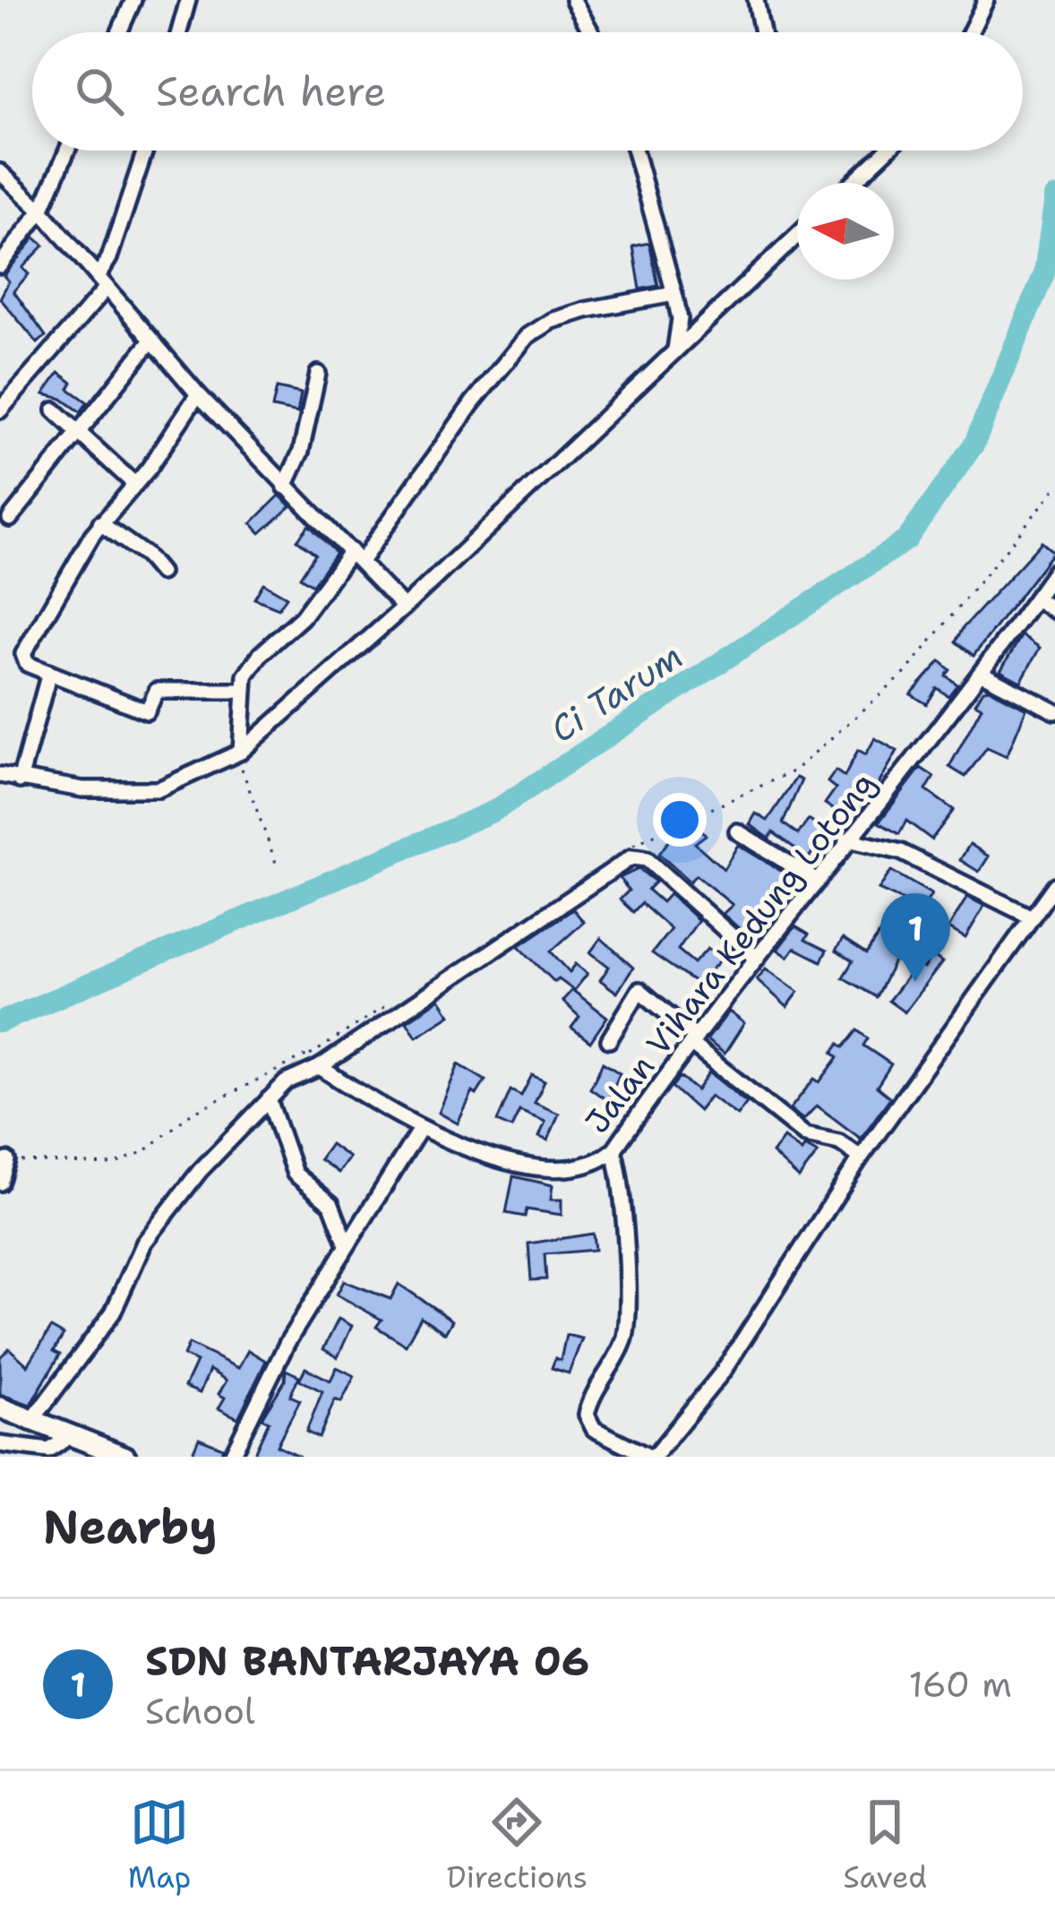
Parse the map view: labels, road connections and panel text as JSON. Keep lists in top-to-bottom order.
{
  "streets": {
    "street": ["Jalan Vihara Kedung Lotong"]
  },
  "water": ["Ci Tarum"],
  "north": "left",
  "page": {
    "search": "Search here",
    "pins": "1",
    "heading": "Nearby",
    "list": [
      {
        "mark": "1",
        "name": "SDN BANTARJAYA 06",
        "note": "School",
        "value": "160 m"
      }
    ],
    "nav": ["Map", "Directions", "Saved"]
  }
}
